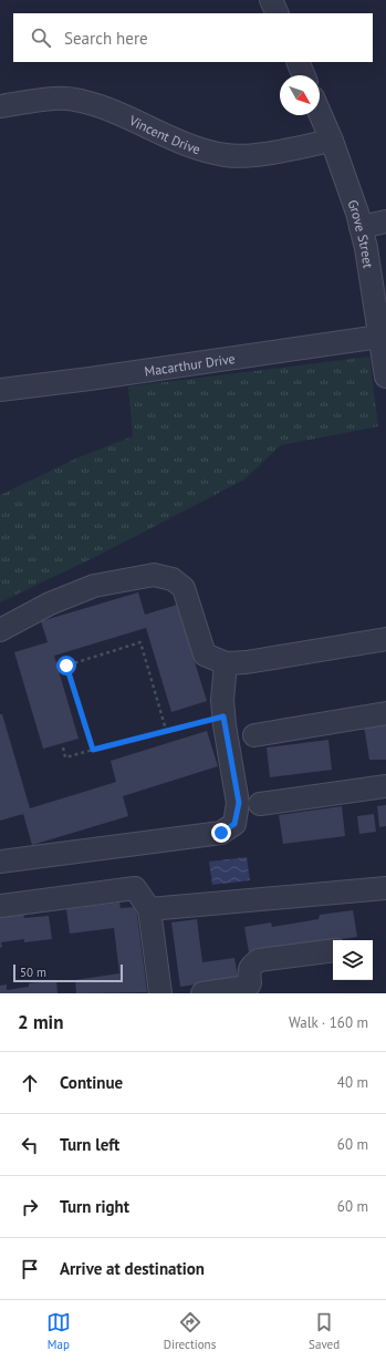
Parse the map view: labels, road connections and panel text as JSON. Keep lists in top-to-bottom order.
{
  "streets": {
    "street": ["Vincent Drive", "Grove Street", "Macarthur Drive"]
  },
  "crossings": [
    ["Vincent Drive", "Grove Street"],
    ["Grove Street", "Macarthur Drive"]
  ],
  "scale_bar": "50 m",
  "north": "bottom right",
  "page": {
    "search": "Search here",
    "scale": "50 m",
    "heading": ["2 min", "Walk · 160 m"],
    "list": [
      ["Continue", "40 m"],
      ["Turn left", "60 m"],
      ["Turn right", "60 m"],
      "Arrive at destination"
    ],
    "nav": ["Map", "Directions", "Saved"]
  }
}
